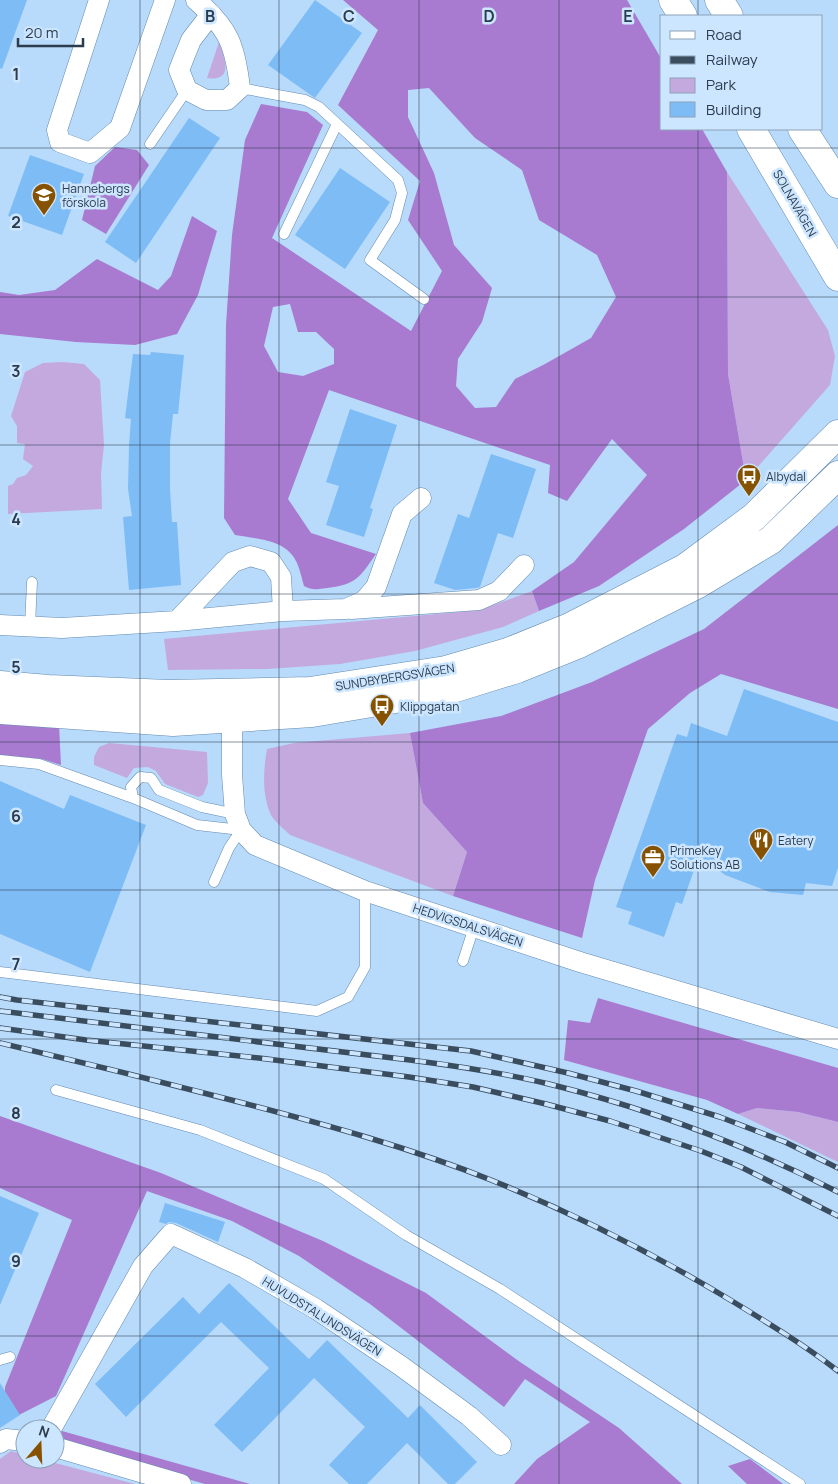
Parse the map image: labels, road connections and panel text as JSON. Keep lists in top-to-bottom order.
{
  "streets": {
    "main road": ["SOLNAVÄGEN", "SUNDBYBERGSVÄGEN"],
    "street": ["HEDVIGSDALSVÄGEN", "HUVUDSTALUNDSVÄGEN"]
  },
  "places": {
    "school or university": ["Hannebergs förskola"],
    "bus stop": ["Albydal", "Klippgatan"],
    "restaurant": ["Eatery"],
    "office": ["PrimeKey Solutions AB"]
  },
  "legend": [
    "Road",
    "Railway",
    "Park",
    "Building"
  ],
  "scale_bar": "20 m",
  "north": "top",
  "grid": {
    "columns": [
      "B",
      "C",
      "D",
      "E"
    ],
    "rows": [
      "1",
      "2",
      "3",
      "4",
      "5",
      "6",
      "7",
      "8",
      "9"
    ]
  }
}
